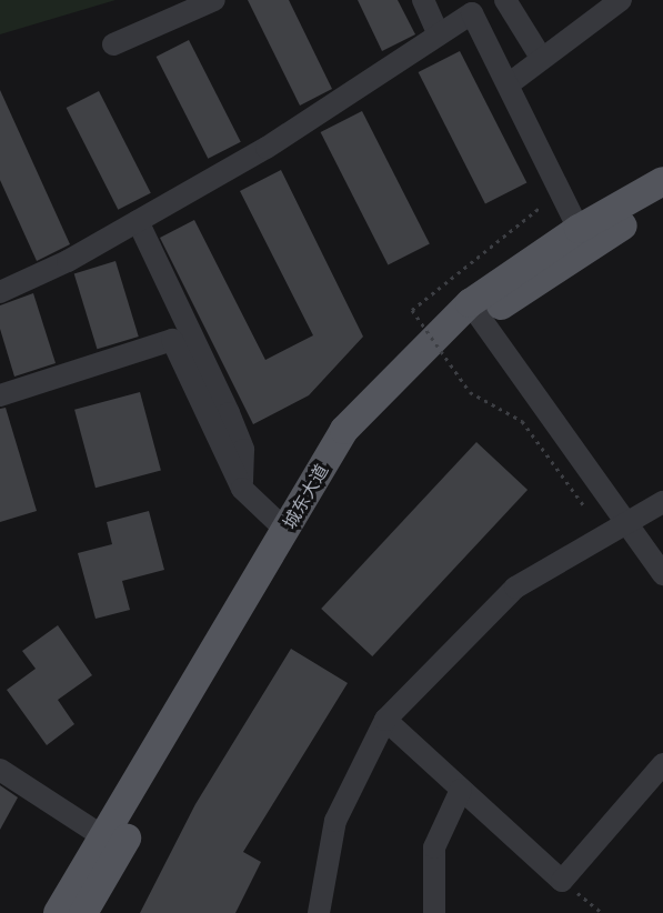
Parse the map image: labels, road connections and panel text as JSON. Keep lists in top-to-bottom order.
{
  "streets": {
    "main road": ["城东大道"]
  }
}
